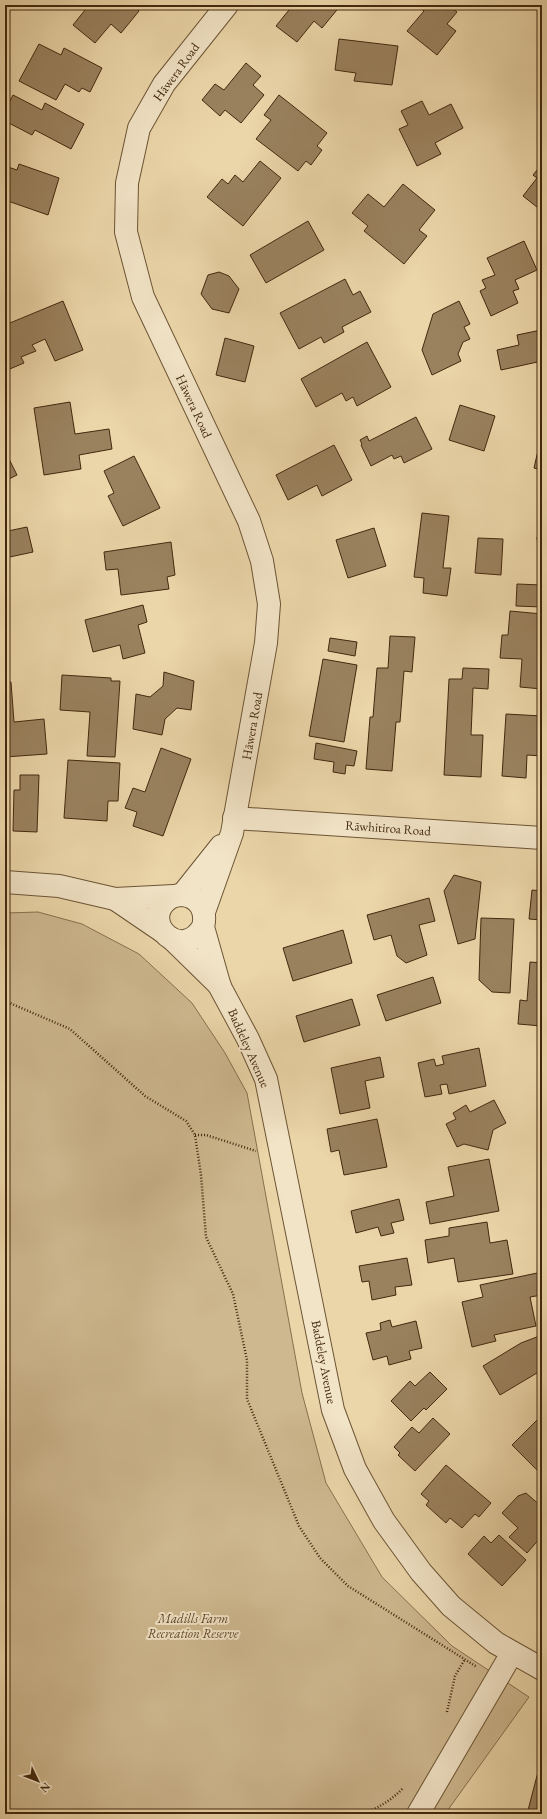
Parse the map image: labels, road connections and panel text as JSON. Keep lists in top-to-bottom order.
{
  "streets": {
    "street": ["Hāwera Road", "Rāwhitiroa Road", "Baddeley Avenue"]
  },
  "crossings": [
    ["Hāwera Road", "Rāwhitiroa Road"],
    ["Hāwera Road", "Baddeley Avenue"]
  ],
  "parks": ["Madills Farm Recreation Reserve"],
  "north": "bottom right"
}
